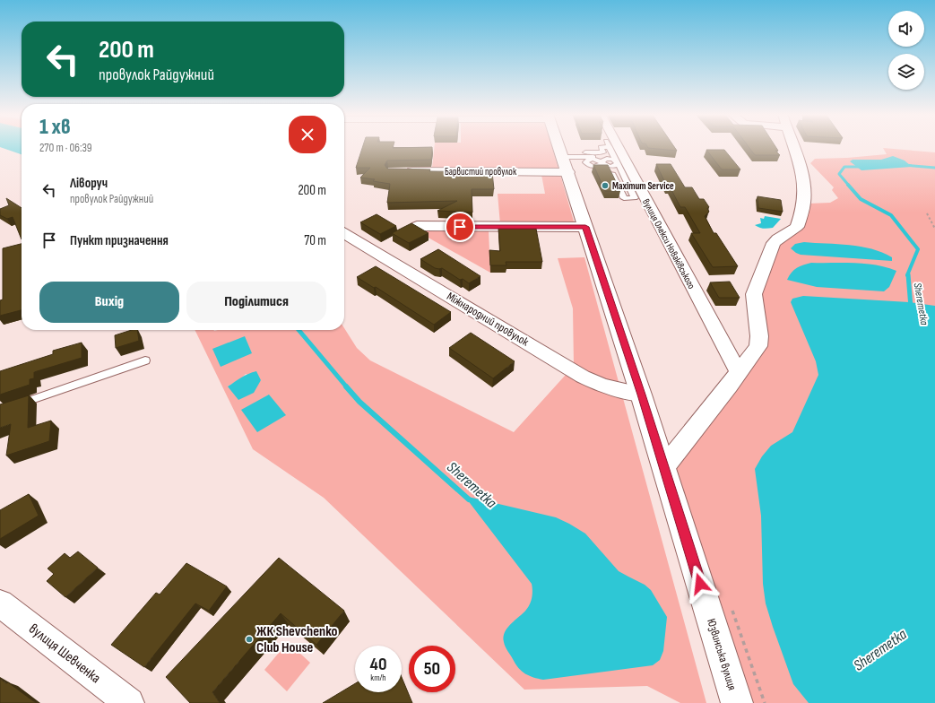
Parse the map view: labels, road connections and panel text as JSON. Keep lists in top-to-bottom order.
{
  "streets": {
    "main road": ["Юзвинська вулиця"],
    "street": [
      "Барвистий провулок",
      "вулиця Олекси Новаківського",
      "Міжнародний провулок",
      "вулиця Шевченка"
    ]
  },
  "crossings": [
    ["Барвистий провулок", "Юзвинська вулиця"],
    ["Міжнародний провулок", "Юзвинська вулиця"]
  ],
  "water": ["Sheremetka"],
  "places": ["Maximum Service", "ЖК Shevchenko Club House"],
  "page": {
    "turn": ["200 m", "провулок Райдужний"],
    "heading": ["1 хв", "270 m · 06:39"],
    "list": [
      {
        "name": "Ліворуч",
        "note": "провулок Райдужний",
        "value": "200 m"
      },
      {
        "name": "Пункт призначення",
        "value": "70 m"
      }
    ],
    "buttons": ["Вихід", "Поділитися"],
    "speed": "40 km/h",
    "limit": "50"
  }
}
